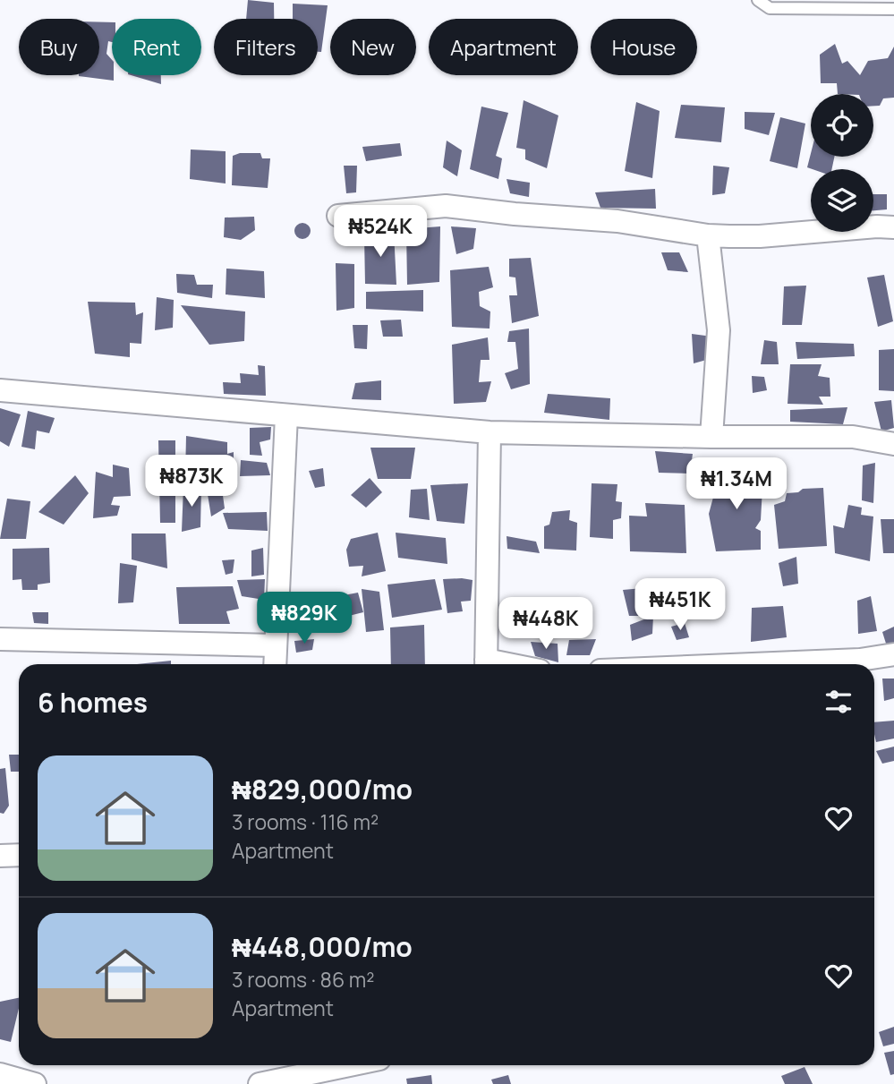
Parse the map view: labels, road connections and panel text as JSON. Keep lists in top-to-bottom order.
{
  "page": {
    "chip": [
      "Buy",
      "Rent",
      "Filters",
      "New",
      "Apartment",
      "House"
    ],
    "price": [
      "₦524K",
      "₦873K",
      "₦1.34M",
      "₦451K",
      "₦829K",
      "₦448K"
    ],
    "heading": "6 homes",
    "list": [
      {
        "name": "₦829,000/mo",
        "note": "3 rooms · 116 m² · Apartment"
      },
      {
        "name": "₦448,000/mo",
        "note": "3 rooms · 86 m² · Apartment"
      }
    ]
  }
}
